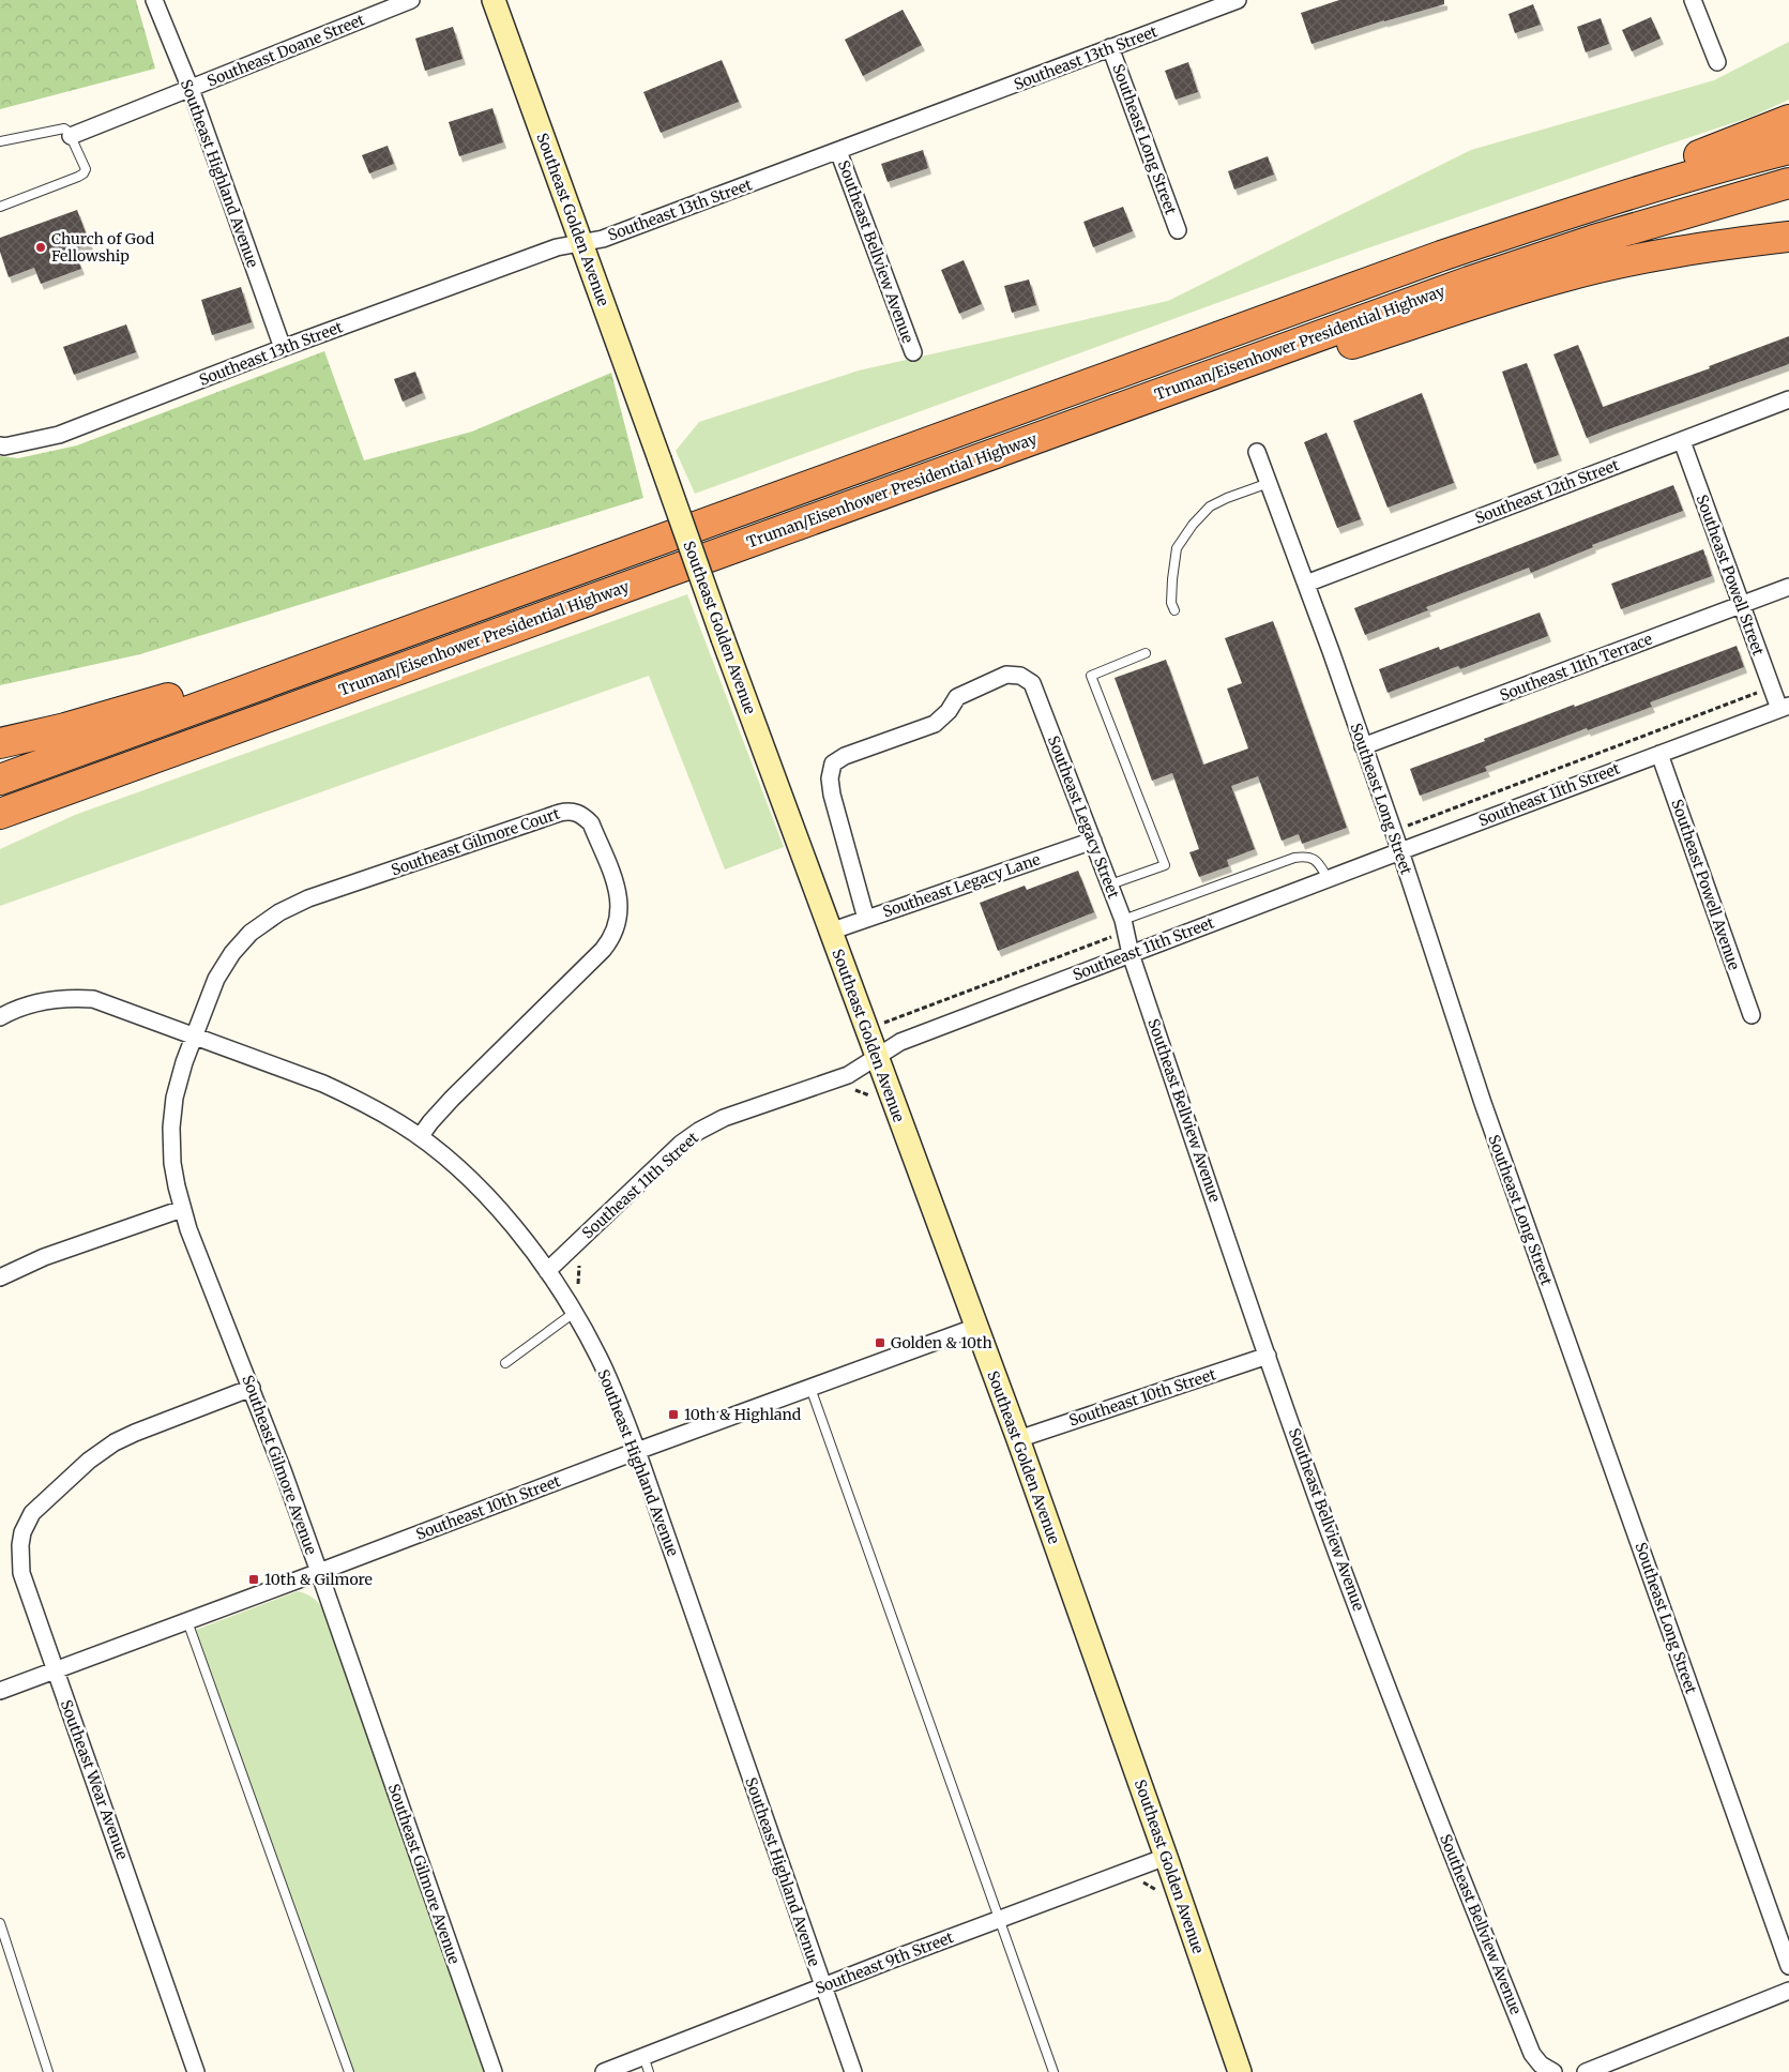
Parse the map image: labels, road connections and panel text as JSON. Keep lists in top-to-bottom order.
{
  "streets": {
    "highway": ["Truman/Eisenhower Presidential Highway"],
    "street": [
      "Southeast Doane Street",
      "Southeast 13th Street",
      "Southeast Long Street",
      "Southeast Highland Avenue",
      "Southeast Golden Avenue",
      "Southeast Bellview Avenue",
      "Southeast 12th Street",
      "Southeast Powell Street",
      "Southeast 11th Terrace",
      "Southeast 11th Street",
      "Southeast Legacy Street",
      "Southeast Gilmore Court",
      "Southeast Powell Avenue",
      "Southeast Legacy Lane",
      "Southeast 10th Street",
      "Southeast Gilmore Avenue",
      "Southeast Wear Avenue",
      "Southeast 9th Street"
    ]
  },
  "crossings": [
    ["Southeast Doane Street", "Southeast Highland Avenue"],
    ["Southeast 13th Street", "Southeast Long Street"],
    ["Southeast 13th Street", "Southeast Highland Avenue"],
    ["Southeast 13th Street", "Southeast Golden Avenue"],
    ["Southeast 13th Street", "Southeast Bellview Avenue"],
    ["Southeast Long Street", "Southeast 12th Street"],
    ["Southeast Long Street", "Southeast 11th Terrace"],
    ["Southeast Long Street", "Southeast 11th Street"],
    ["Southeast Highland Avenue", "Southeast 11th Street"],
    ["Southeast Highland Avenue", "Southeast Gilmore Court"],
    ["Southeast Highland Avenue", "Southeast 10th Street"],
    ["Southeast Highland Avenue", "Southeast Gilmore Avenue"],
    ["Southeast Highland Avenue", "Southeast 9th Street"],
    ["Southeast Golden Avenue", "Southeast 11th Street"],
    ["Southeast Golden Avenue", "Southeast Legacy Lane"],
    ["Southeast Golden Avenue", "Southeast 10th Street"],
    ["Southeast Golden Avenue", "Southeast 9th Street"],
    ["Southeast Bellview Avenue", "Southeast 11th Street"],
    ["Southeast Bellview Avenue", "Southeast Legacy Street"],
    ["Southeast Bellview Avenue", "Southeast 10th Street"],
    ["Southeast 12th Street", "Southeast Powell Street"],
    ["Southeast Powell Street", "Southeast 11th Terrace"],
    ["Southeast Powell Street", "Southeast 11th Street"],
    ["Southeast 11th Street", "Southeast Legacy Street"],
    ["Southeast 11th Street", "Southeast Powell Avenue"],
    ["Southeast Legacy Street", "Southeast Legacy Lane"],
    ["Southeast Gilmore Court", "Southeast Gilmore Avenue"],
    ["Southeast 10th Street", "Southeast Gilmore Avenue"],
    ["Southeast 10th Street", "Southeast Wear Avenue"],
    ["Southeast Gilmore Avenue", "Southeast Wear Avenue"]
  ],
  "places": {
    "other": ["Church of God Fellowship"],
    "transit": ["Golden & 10th", "10th & Highland", "10th & Gilmore"]
  }
}
